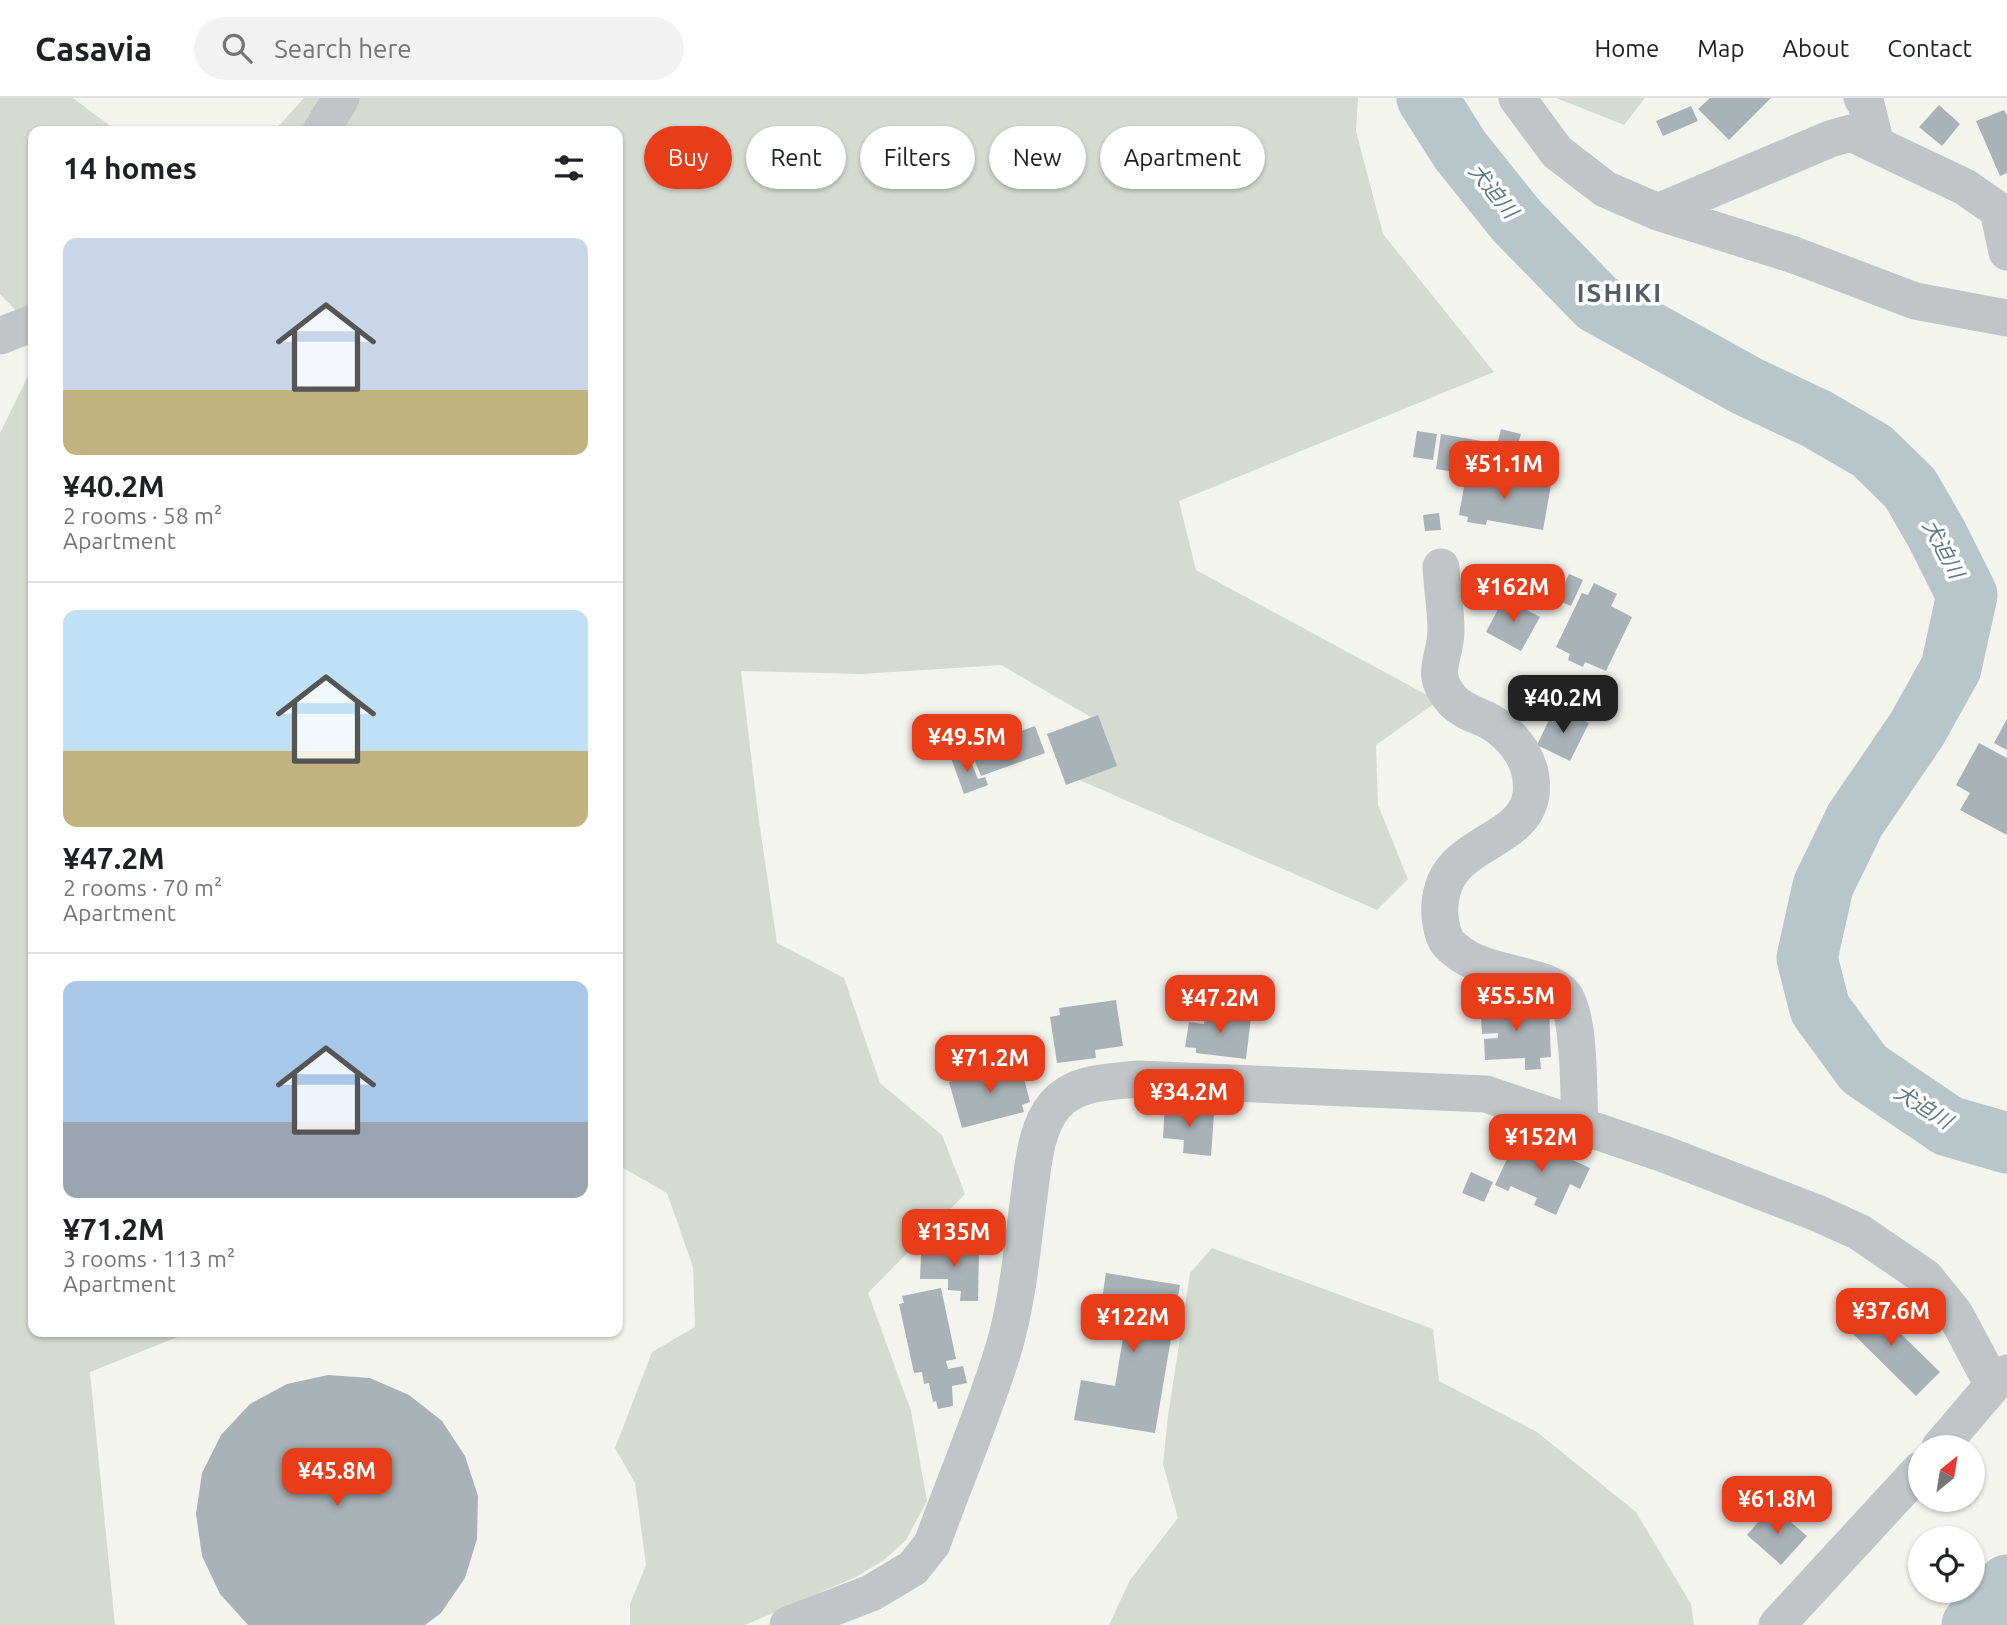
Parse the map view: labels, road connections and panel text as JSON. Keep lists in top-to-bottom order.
{
  "districts": ["ISHIKI"],
  "water": ["犬迫川"],
  "north": "top right",
  "page": {
    "header": "Casavia",
    "search": "Search here",
    "nav": [
      "Home",
      "Map",
      "About",
      "Contact"
    ],
    "chip": [
      "Buy",
      "Rent",
      "Filters",
      "New",
      "Apartment"
    ],
    "heading": "14 homes",
    "list": [
      {
        "name": "¥40.2M",
        "note": "2 rooms · 58 m² · Apartment"
      },
      {
        "name": "¥47.2M",
        "note": "2 rooms · 70 m² · Apartment"
      },
      {
        "name": "¥71.2M",
        "note": "3 rooms · 113 m² · Apartment"
      }
    ],
    "price": [
      "¥51.1M",
      "¥162M",
      "¥40.2M",
      "¥49.5M",
      "¥55.5M",
      "¥47.2M",
      "¥71.2M",
      "¥34.2M",
      "¥152M",
      "¥135M",
      "¥37.6M",
      "¥122M",
      "¥45.8M",
      "¥61.8M"
    ]
  }
}
